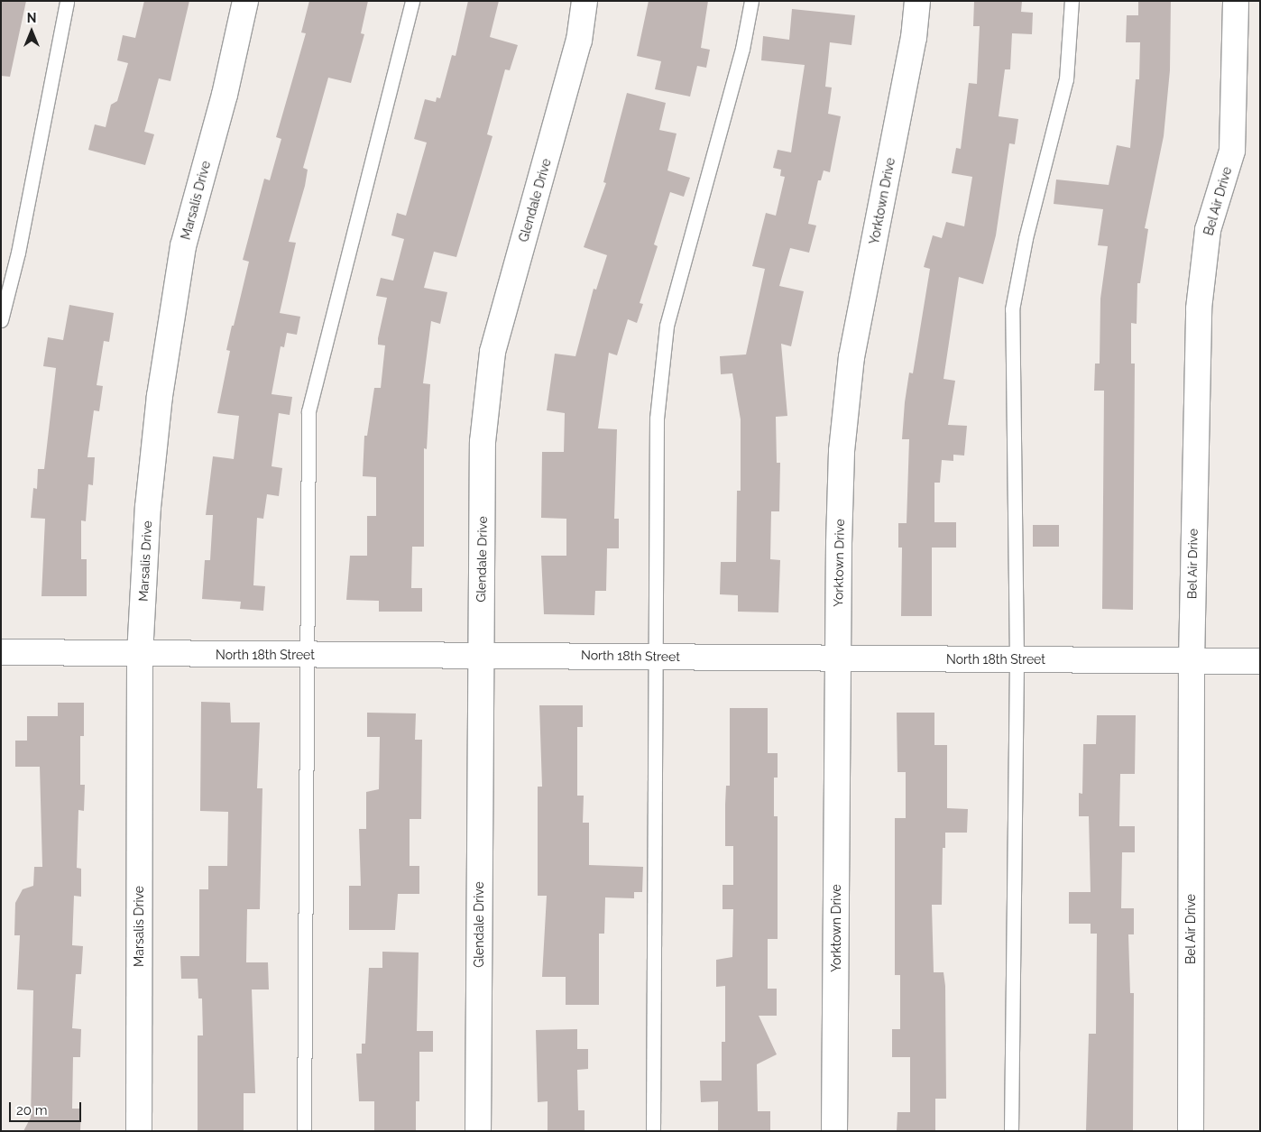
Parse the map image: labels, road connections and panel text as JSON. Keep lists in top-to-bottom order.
{
  "streets": {
    "street": [
      "Marsalis Drive",
      "Glendale Drive",
      "Yorktown Drive",
      "Bel Air Drive",
      "North 18th Street"
    ]
  },
  "crossings": [
    ["Marsalis Drive", "North 18th Street"],
    ["Glendale Drive", "North 18th Street"],
    ["Yorktown Drive", "North 18th Street"],
    ["Bel Air Drive", "North 18th Street"]
  ],
  "scale_bar": "20 m",
  "north": "top"
}
